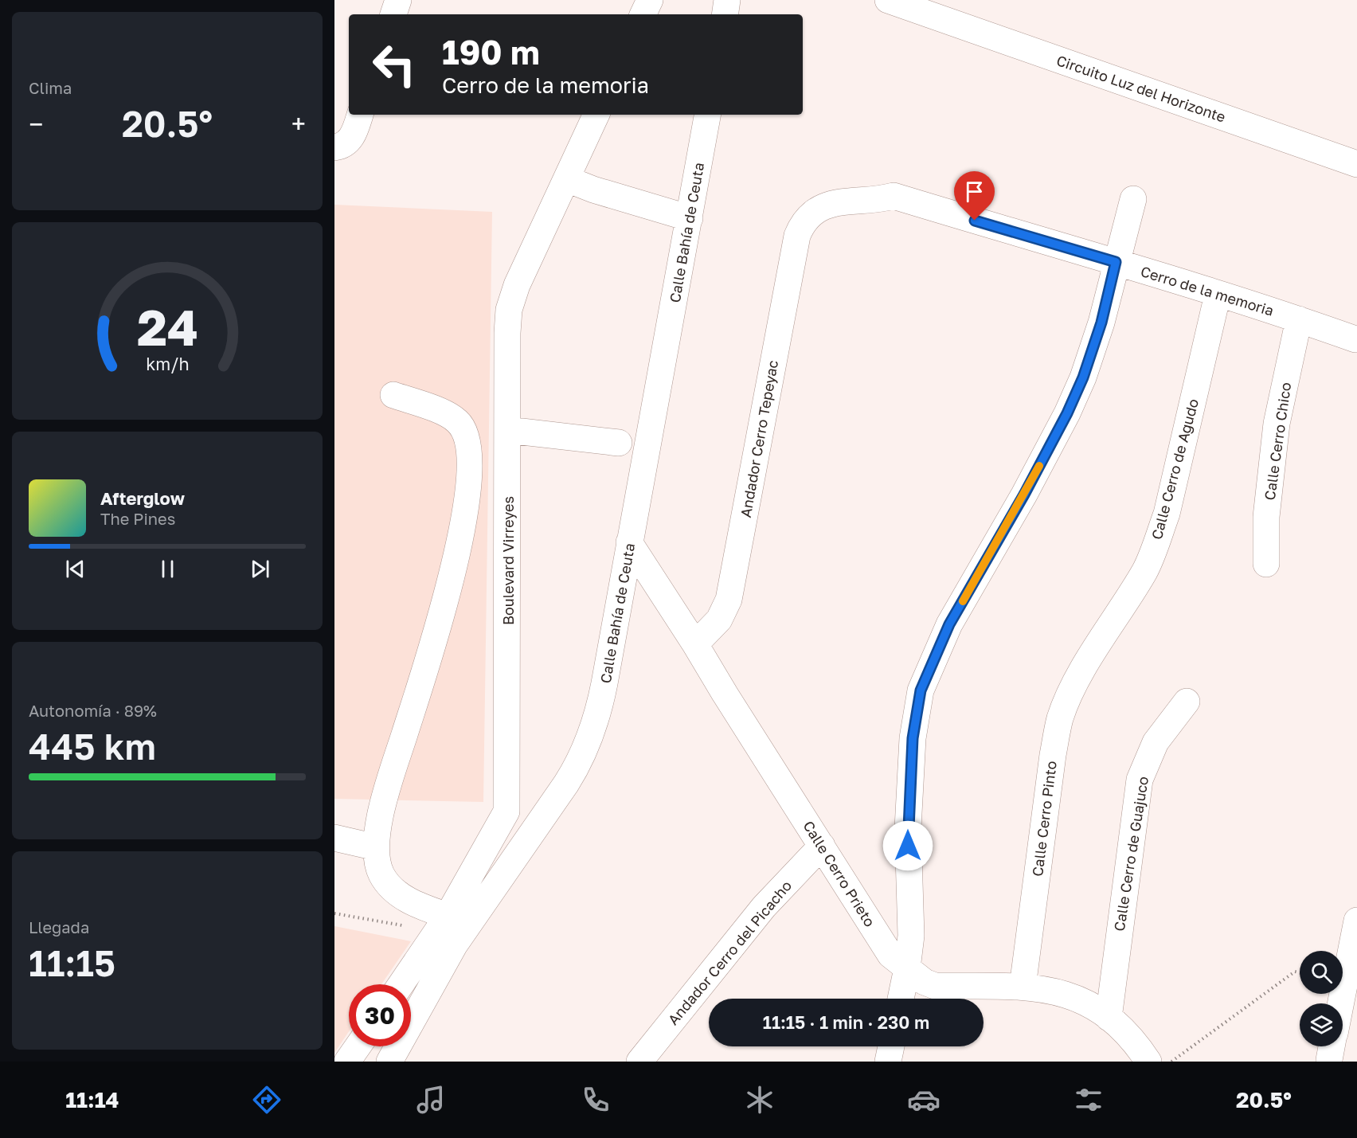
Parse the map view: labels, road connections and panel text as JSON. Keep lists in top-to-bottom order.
{
  "streets": {
    "street": [
      "Circuito Luz del Horizonte",
      "Calle Bahía de Ceuta",
      "Cerro de la memoria",
      "Andador Cerro Tepeyac",
      "Calle Cerro Chico",
      "Calle Cerro de Agudo",
      "Boulevard Virreyes",
      "Calle Cerro Pinto",
      "Calle Cerro de Guajuco",
      "Calle Cerro Prieto",
      "Andador Cerro del Picacho"
    ]
  },
  "crossings": [
    ["Calle Bahía de Ceuta", "Calle Cerro Prieto"],
    ["Cerro de la memoria", "Andador Cerro Tepeyac"],
    ["Cerro de la memoria", "Calle Cerro Chico"],
    ["Cerro de la memoria", "Calle Cerro de Agudo"],
    ["Andador Cerro Tepeyac", "Calle Cerro Prieto"],
    ["Calle Cerro de Agudo", "Calle Cerro Pinto"],
    ["Calle Cerro Pinto", "Calle Cerro Prieto"],
    ["Calle Cerro de Guajuco", "Calle Cerro Prieto"],
    ["Calle Cerro Prieto", "Andador Cerro del Picacho"]
  ],
  "page": {
    "tile": [
      "Clima",
      ["Autonomía · 89%", "445 km"],
      ["Llegada", "11:15"]
    ],
    "turn": ["190 m", "Cerro de la memoria"],
    "heat": ["−", "20.5°", "+"],
    "song": ["Afterglow", "The Pines"],
    "limit": "30",
    "trip": "11:15 · 1 min · 230 m",
    "tabs": ["11:14", "20.5°"],
    "gauge": ["24", "km/h"]
  }
}
